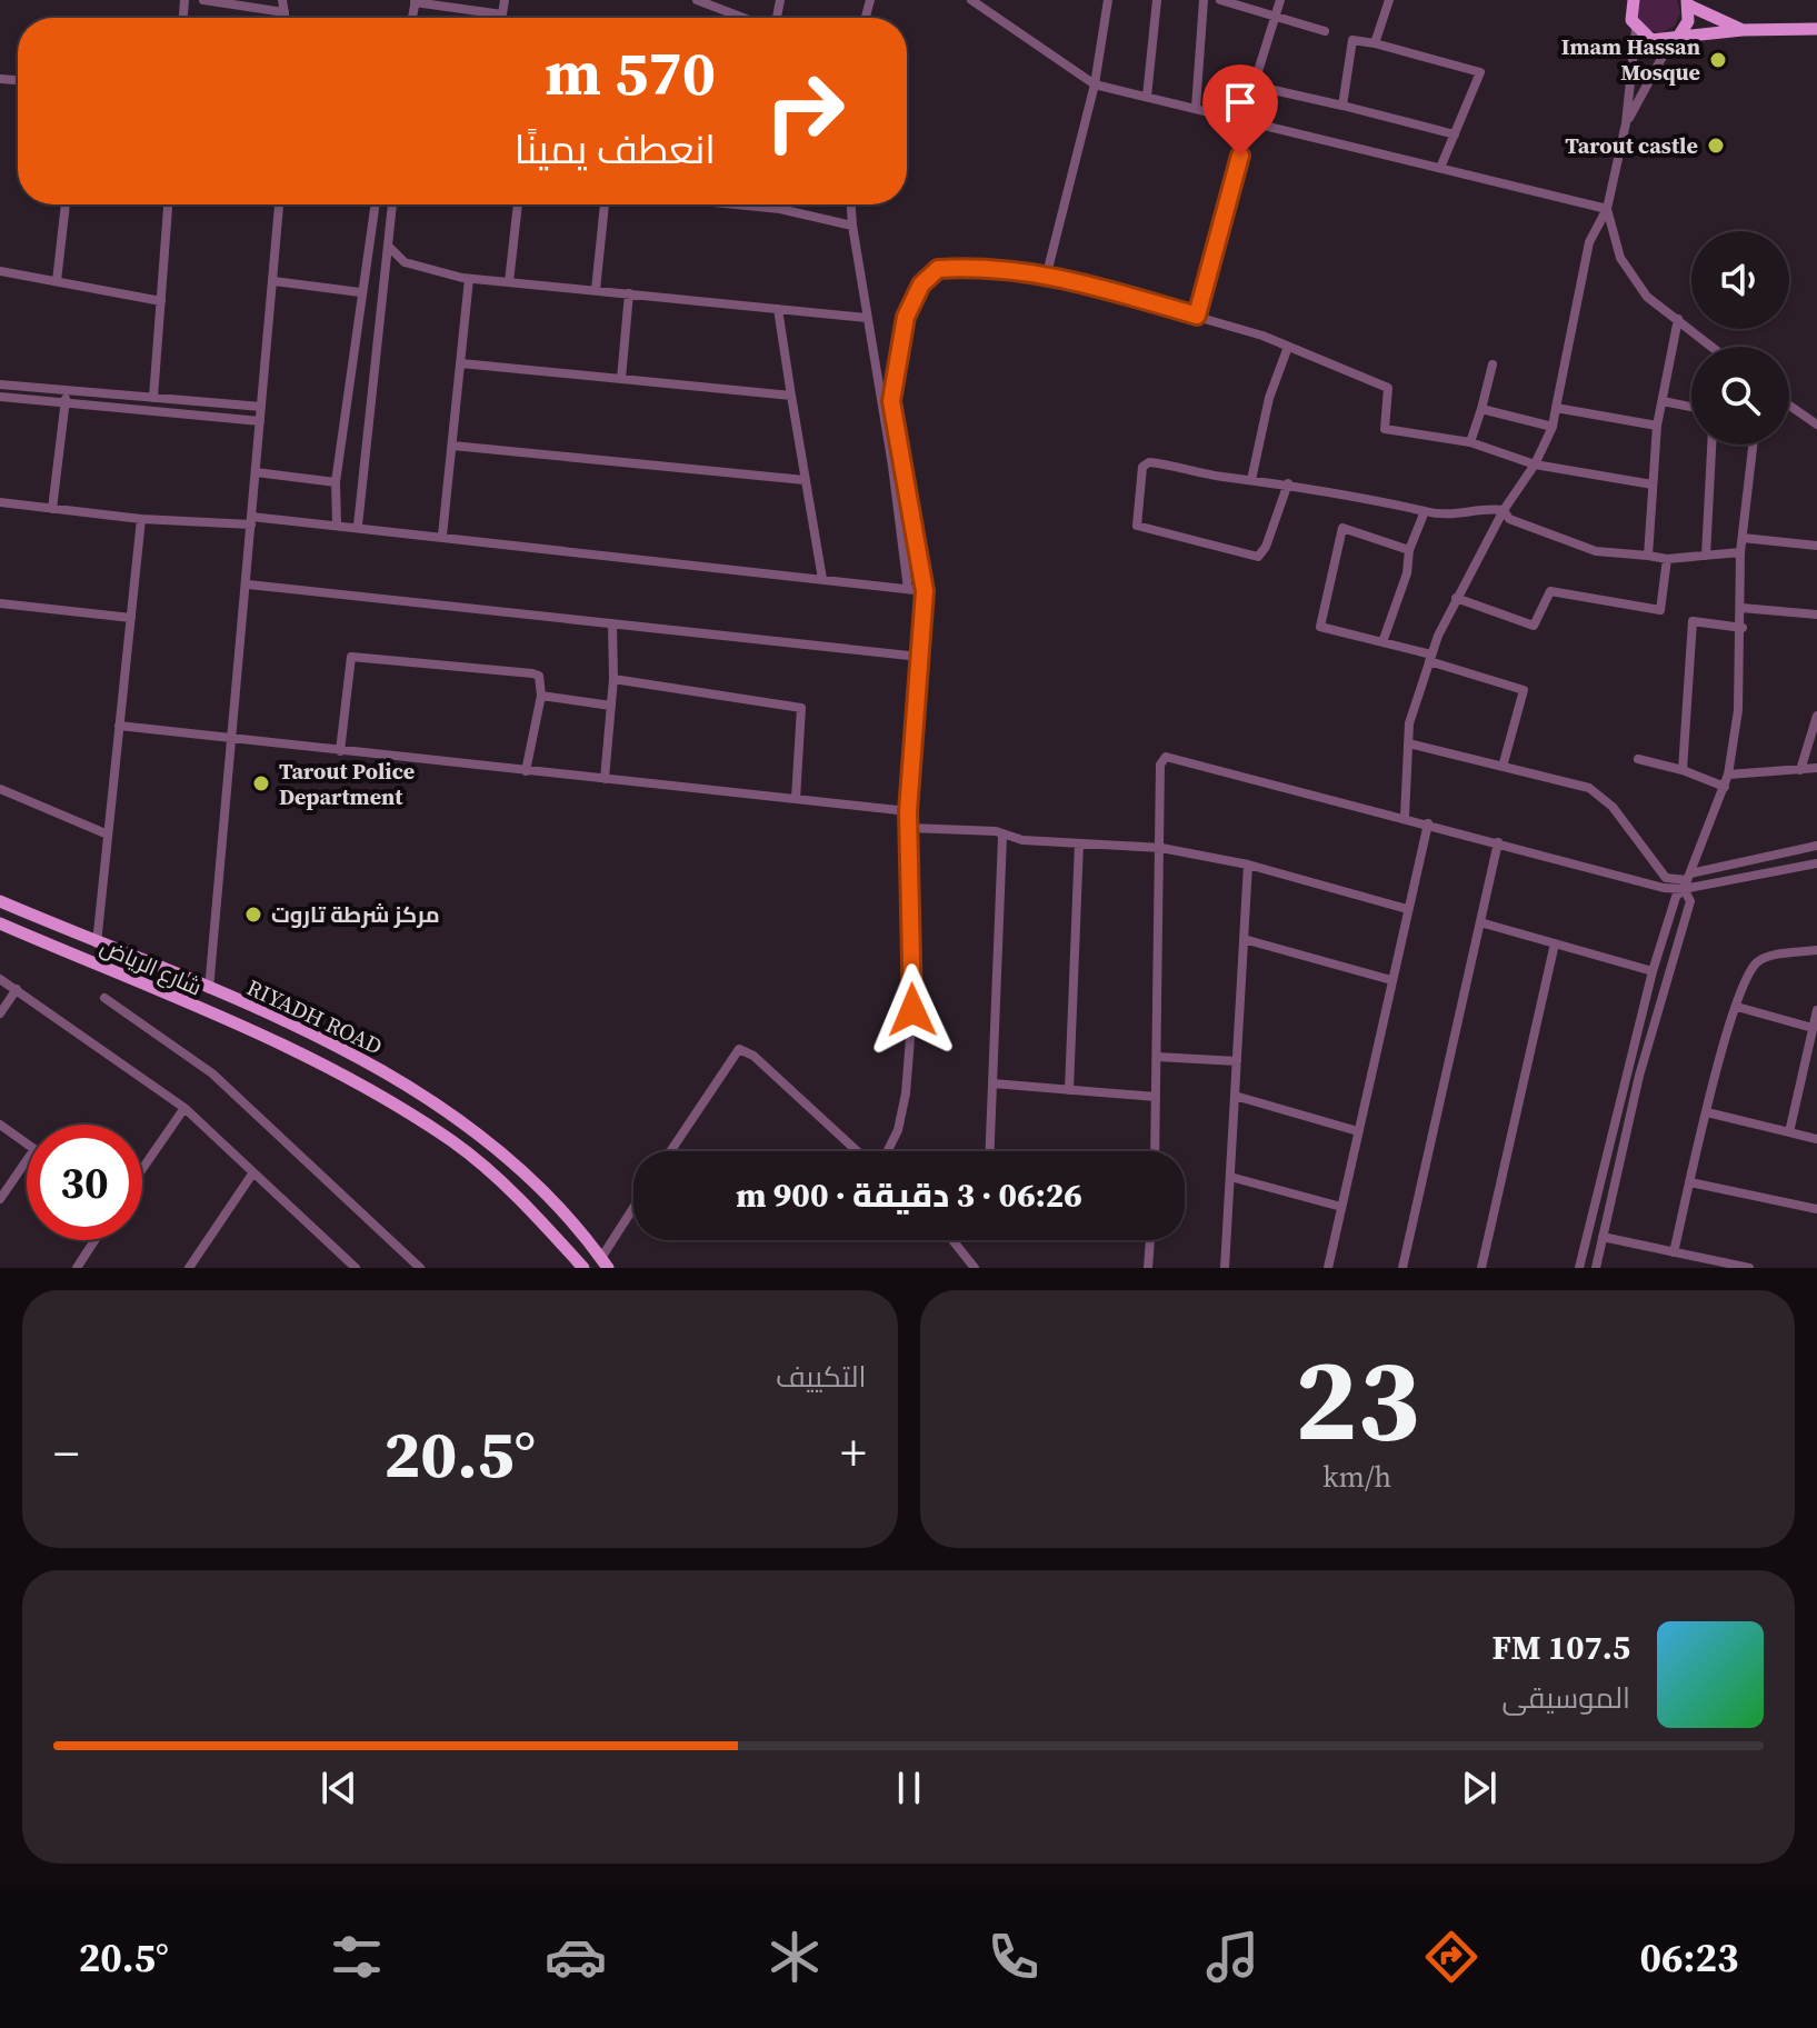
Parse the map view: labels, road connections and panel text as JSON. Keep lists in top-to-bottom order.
{
  "streets": {
    "main road": ["شارع الرياض", "RIYADH ROAD"]
  },
  "places": [
    "Imam Hassan Mosque",
    "Tarout castle",
    "Tarout Police Department",
    "مركز شرطة تاروت"
  ],
  "page": {
    "turn": ["570 m", "انعطف يمينًا"],
    "limit": "30",
    "trip": "06:26 · 3 دقيقة · 900 m",
    "tile": [
      ["23", "km/h"],
      "التكييف"
    ],
    "heat": ["−", "20.5°", "+"],
    "song": ["107.5 FM", "الموسيقى"],
    "tabs": ["06:23", "20.5°"]
  }
}
